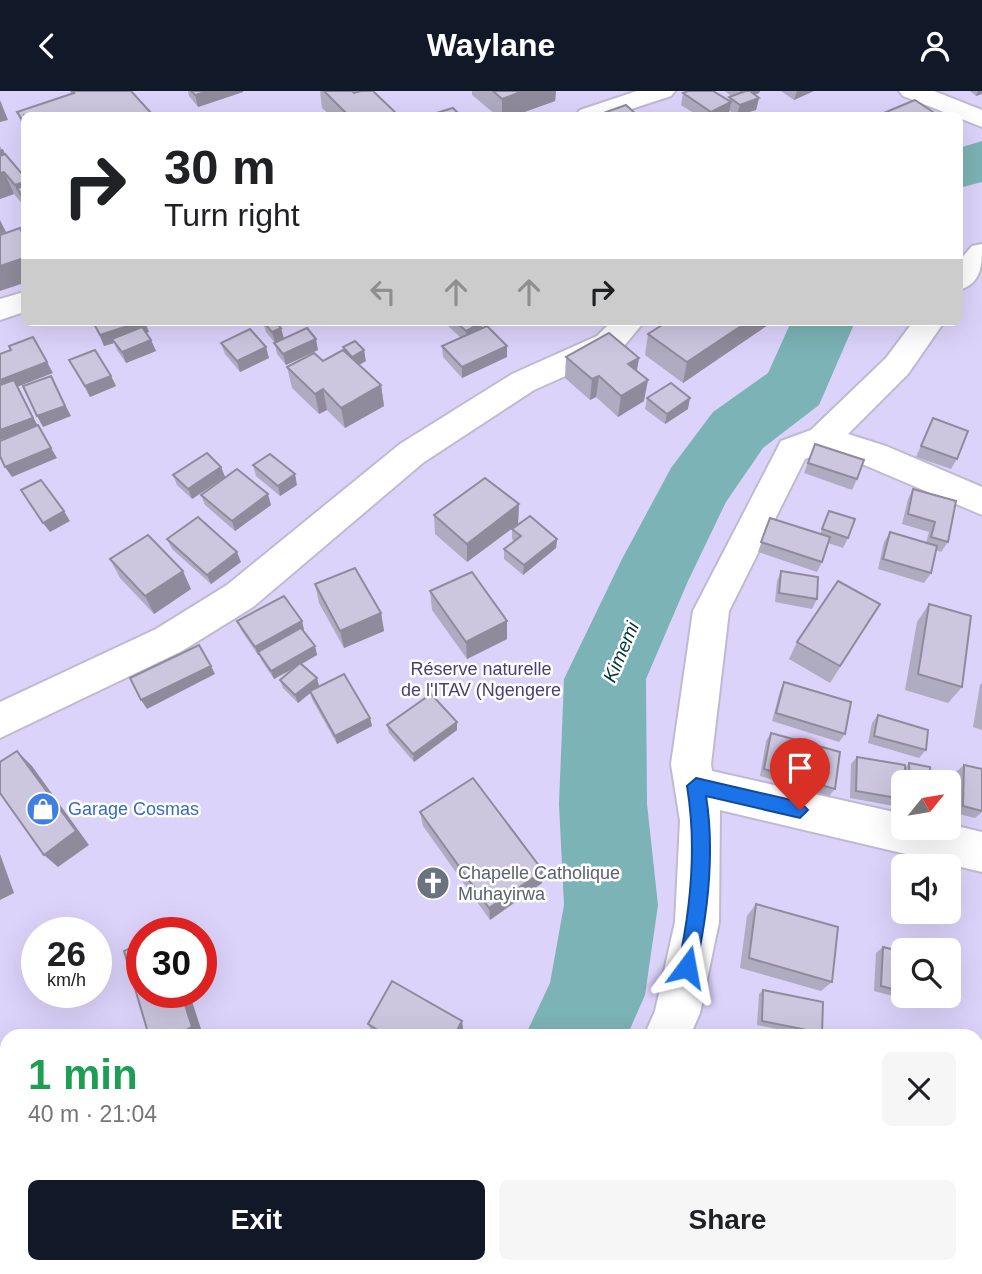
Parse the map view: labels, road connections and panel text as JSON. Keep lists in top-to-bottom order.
{
  "water": ["Kimemi"],
  "parks": ["Réserve naturelle de l'ITAV (Ngengere"],
  "places": {
    "shop": ["Garage Cosmas"],
    "church": ["Chapelle Catholique Muhayirwa"]
  },
  "north": "top right",
  "page": {
    "header": "Waylane",
    "turn": ["30 m", "Turn right"],
    "speed": "26 km/h",
    "limit": "30",
    "heading": ["1 min", "40 m · 21:04"],
    "buttons": ["Exit", "Share"]
  }
}
